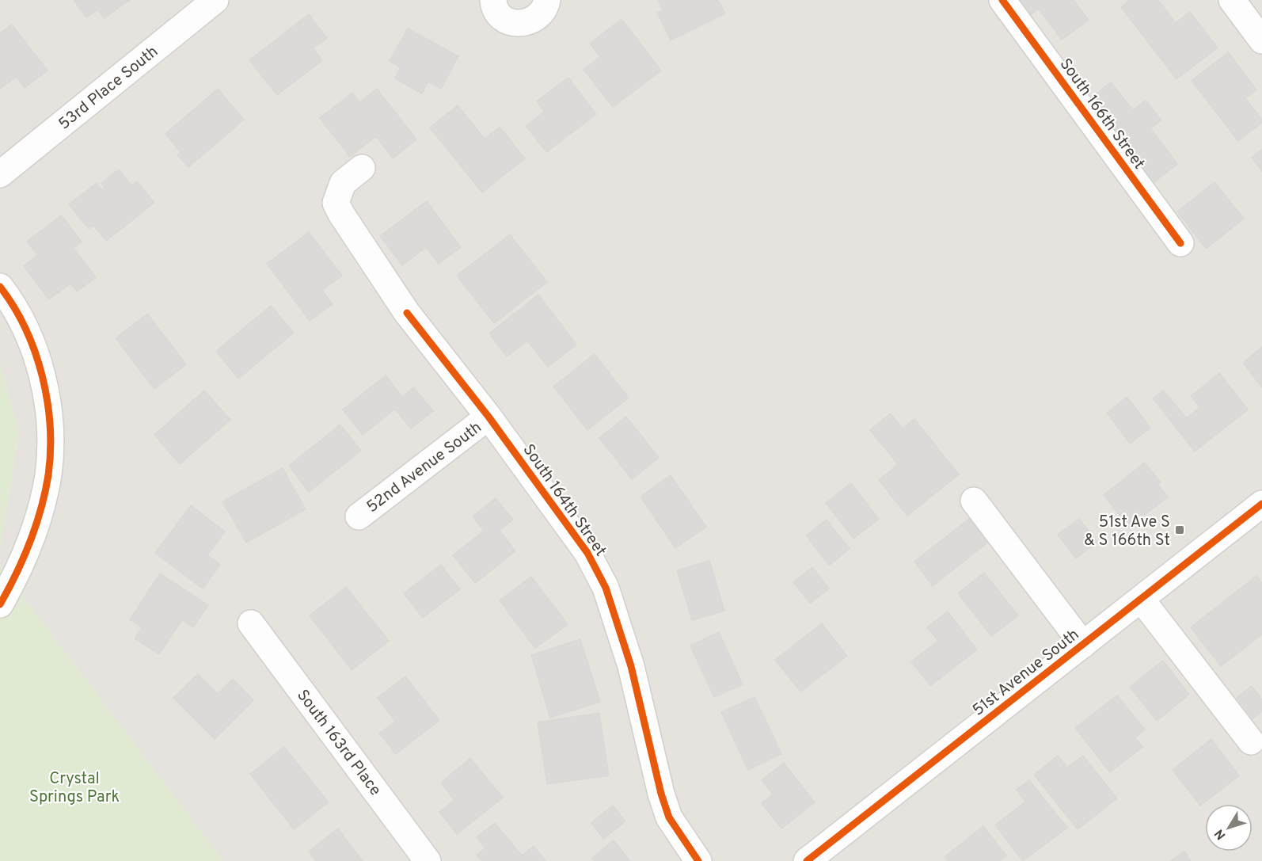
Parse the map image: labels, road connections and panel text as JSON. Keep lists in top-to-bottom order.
{
  "streets": {
    "street": [
      "53rd Place South",
      "South 166th Street",
      "52nd Avenue South",
      "South 164th Street",
      "51st Avenue South",
      "South 163rd Place"
    ]
  },
  "crossings": [
    ["52nd Avenue South", "South 164th Street"]
  ],
  "parks": ["Crystal Springs Park"],
  "places": {
    "transit": ["51st Ave S & S 166th St"]
  },
  "north": "bottom left"
}
